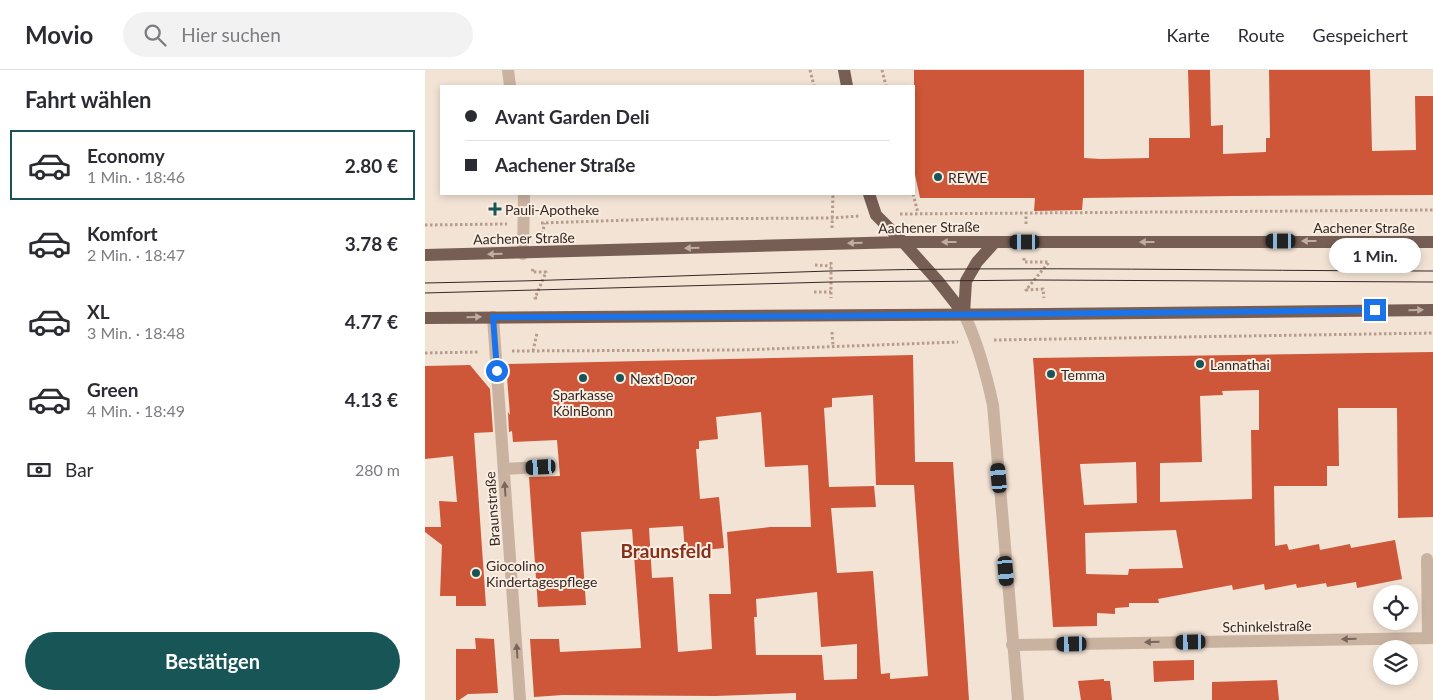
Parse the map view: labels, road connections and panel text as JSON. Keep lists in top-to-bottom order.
{
  "streets": {
    "main road": ["Aachener Straße"],
    "street": ["Braunstraße", "Schinkelstraße"]
  },
  "one_way": ["Braunstraße", "Schinkelstraße"],
  "districts": ["Braunsfeld"],
  "places": {
    "other": [
      "REWE",
      "Lannathai",
      "Temma",
      "Sparkasse KölnBonn",
      "Next Door",
      "Giocolino Kindertagespflege"
    ],
    "health": ["Pauli-Apotheke"]
  },
  "page": {
    "header": "Movio",
    "search": "Hier suchen",
    "nav": ["Karte", "Route", "Gespeichert"],
    "heading": "Fahrt wählen",
    "banner": ["Avant Garden Deli", "Aachener Straße"],
    "list": [
      {
        "name": "Economy",
        "note": "1 Min. · 18:46",
        "value": "2.80 €"
      },
      {
        "name": "Komfort",
        "note": "2 Min. · 18:47",
        "value": "3.78 €"
      },
      {
        "name": "XL",
        "note": "3 Min. · 18:48",
        "value": "4.77 €"
      },
      {
        "name": "Green",
        "note": "4 Min. · 18:49",
        "value": "4.13 €"
      }
    ],
    "bubble": "1 Min.",
    "pay": ["Bar", "280 m"],
    "buttons": "Bestätigen"
  }
}
